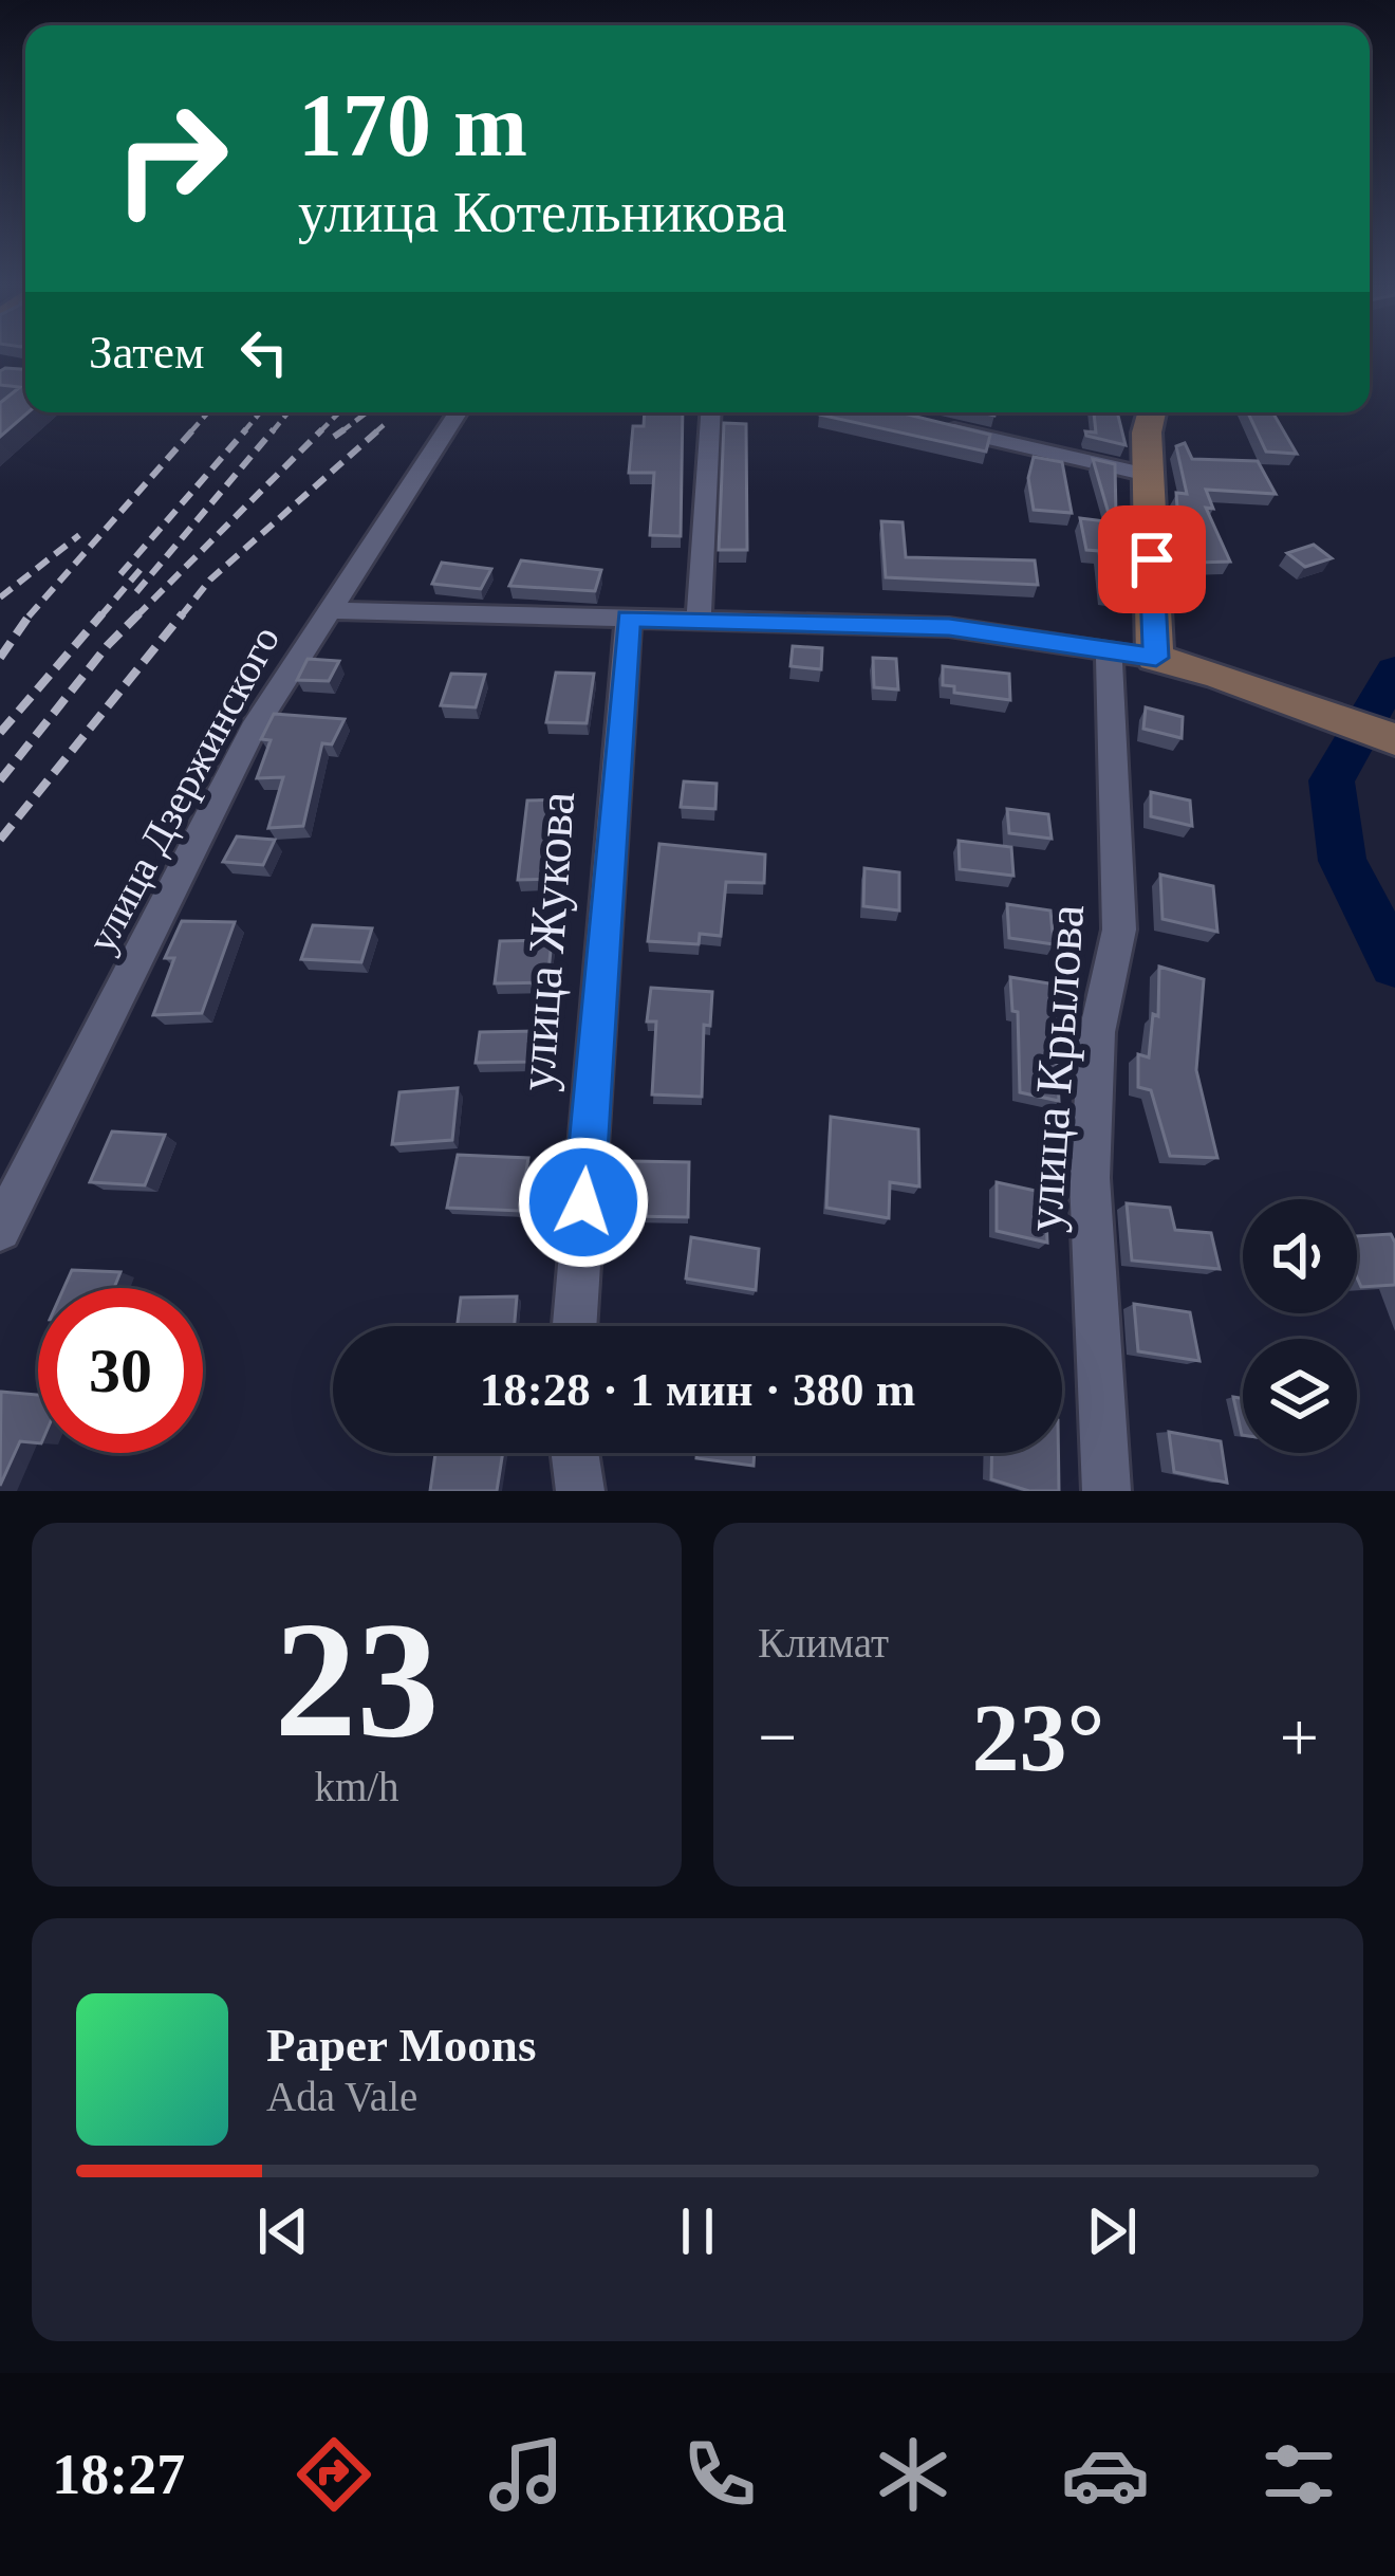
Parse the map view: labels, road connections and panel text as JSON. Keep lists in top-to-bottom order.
{
  "streets": {
    "street": ["улица Дзержинского", "улица Жукова", "улица Крылова"]
  },
  "page": {
    "turn": ["170 m", "улица Котельникова"],
    "then": "Затем",
    "limit": "30",
    "trip": "18:28 · 1 мин · 380 m",
    "tile": [
      ["23", "km/h"],
      "Климат"
    ],
    "heat": ["−", "23°", "+"],
    "song": ["Paper Moons", "Ada Vale"],
    "tabs": "18:27"
  }
}
